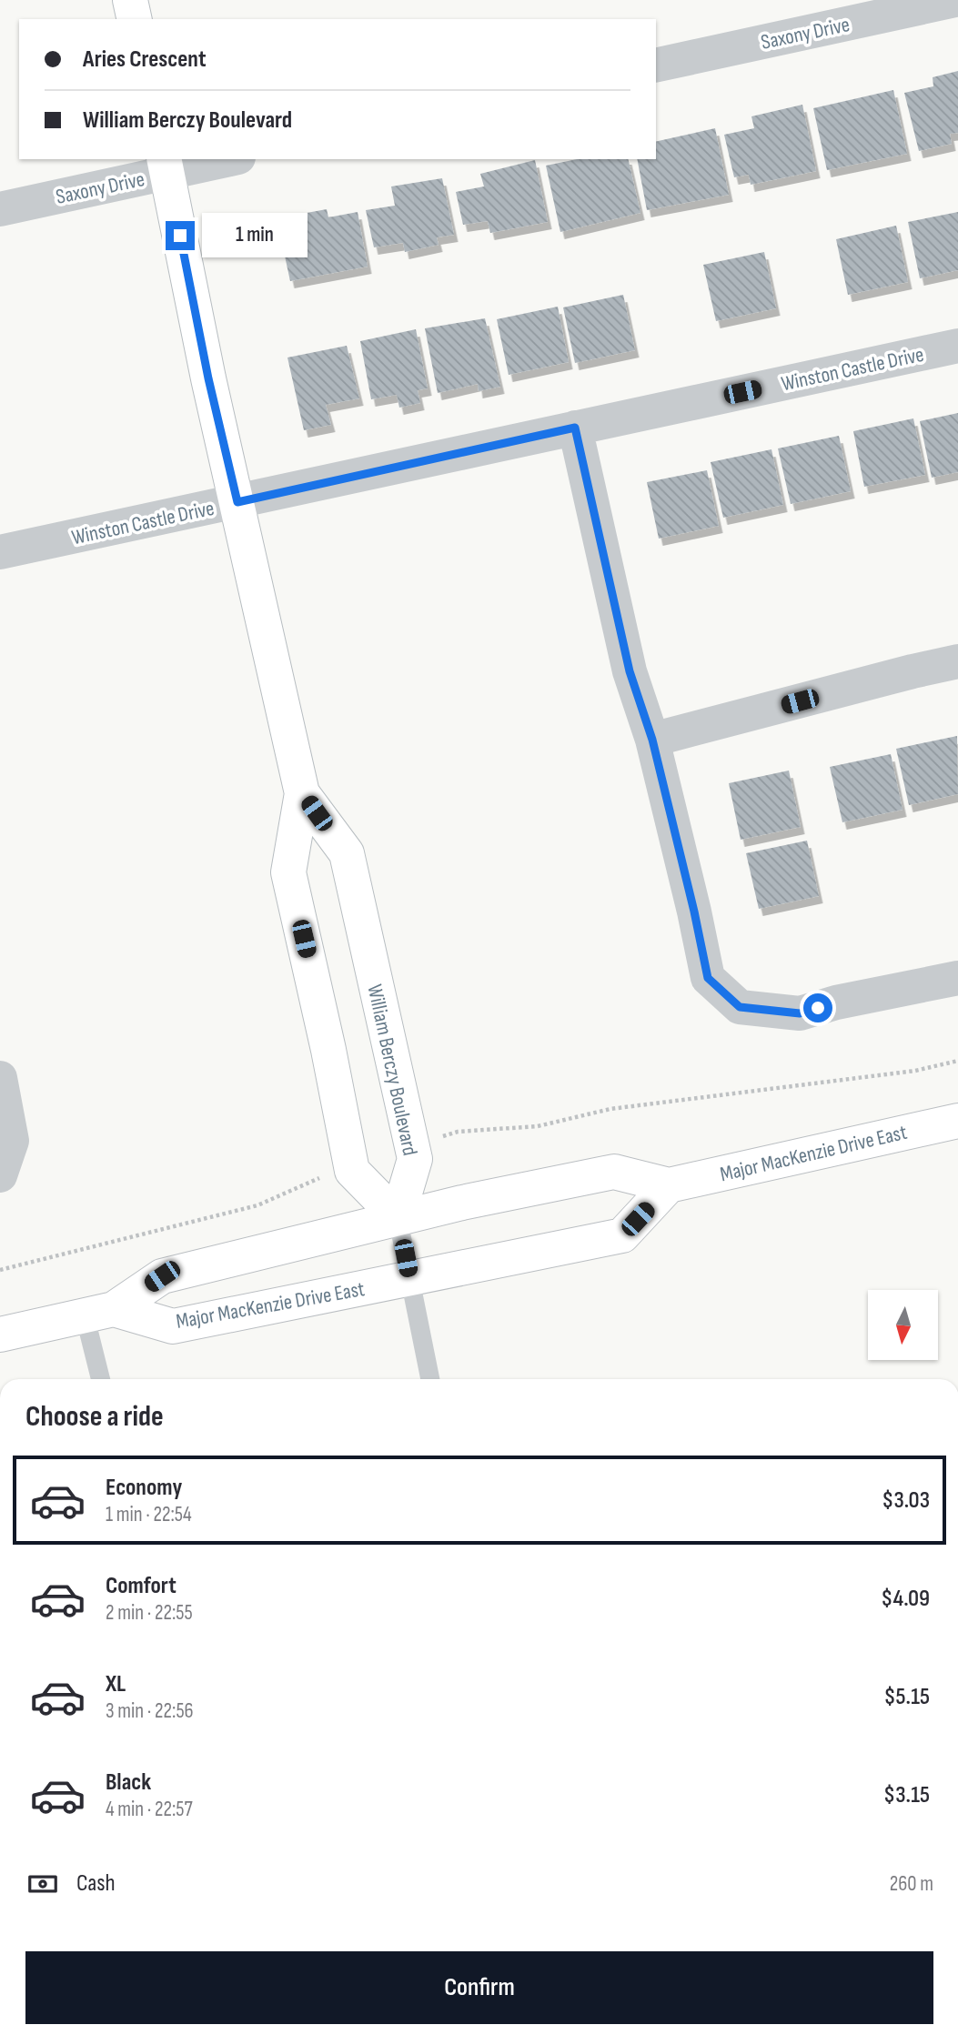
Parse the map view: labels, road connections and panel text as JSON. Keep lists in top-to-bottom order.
{
  "streets": {
    "street": [
      "Saxony Drive",
      "Winston Castle Drive",
      "William Berczy Boulevard",
      "Major MacKenzie Drive East"
    ]
  },
  "crossings": [
    ["Saxony Drive", "William Berczy Boulevard"],
    ["Winston Castle Drive", "William Berczy Boulevard"],
    ["William Berczy Boulevard", "Major MacKenzie Drive East"]
  ],
  "north": "bottom",
  "page": {
    "banner": ["Aries Crescent", "William Berczy Boulevard"],
    "bubble": "1 min",
    "heading": "Choose a ride",
    "list": [
      {
        "name": "Economy",
        "note": "1 min · 22:54",
        "value": "$3.03"
      },
      {
        "name": "Comfort",
        "note": "2 min · 22:55",
        "value": "$4.09"
      },
      {
        "name": "XL",
        "note": "3 min · 22:56",
        "value": "$5.15"
      },
      {
        "name": "Black",
        "note": "4 min · 22:57",
        "value": "$3.15"
      }
    ],
    "pay": ["Cash", "260 m"],
    "buttons": "Confirm"
  }
}
